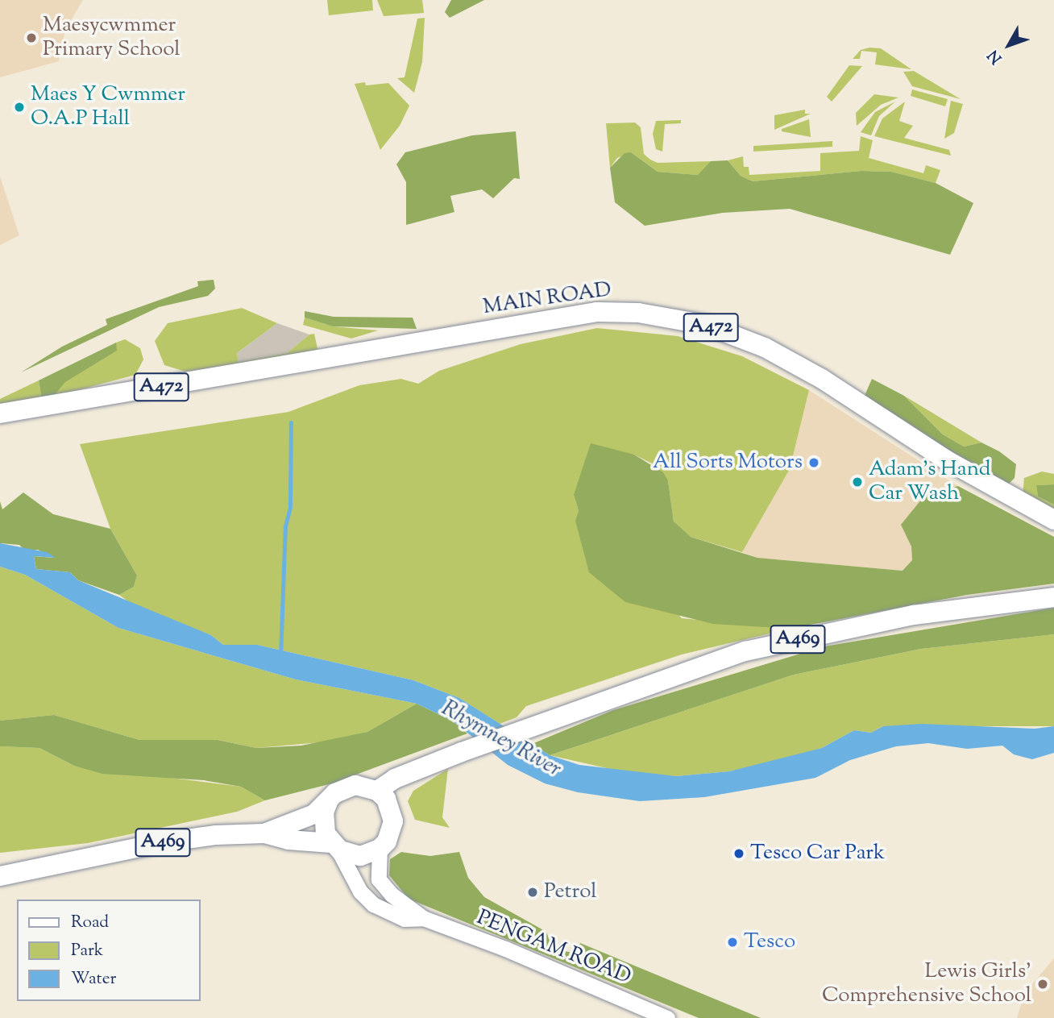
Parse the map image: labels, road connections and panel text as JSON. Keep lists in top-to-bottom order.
{
  "streets": {
    "main road": ["MAIN ROAD", "A472", "A469"],
    "street": ["PENGAM ROAD"]
  },
  "crossings": [
    ["A469", "PENGAM ROAD"]
  ],
  "water": ["Rhymney River"],
  "places": [
    "Maesycwmmer Primary School",
    "Maes Y Cwmmer O.A.P Hall",
    "All Sorts Motors",
    "Adam's Hand Car Wash",
    "Tesco Car Park",
    "Petrol",
    "Tesco",
    "Lewis Girls' Comprehensive School"
  ],
  "legend": ["Road", "Park", "Water"],
  "north": "bottom left"
}
